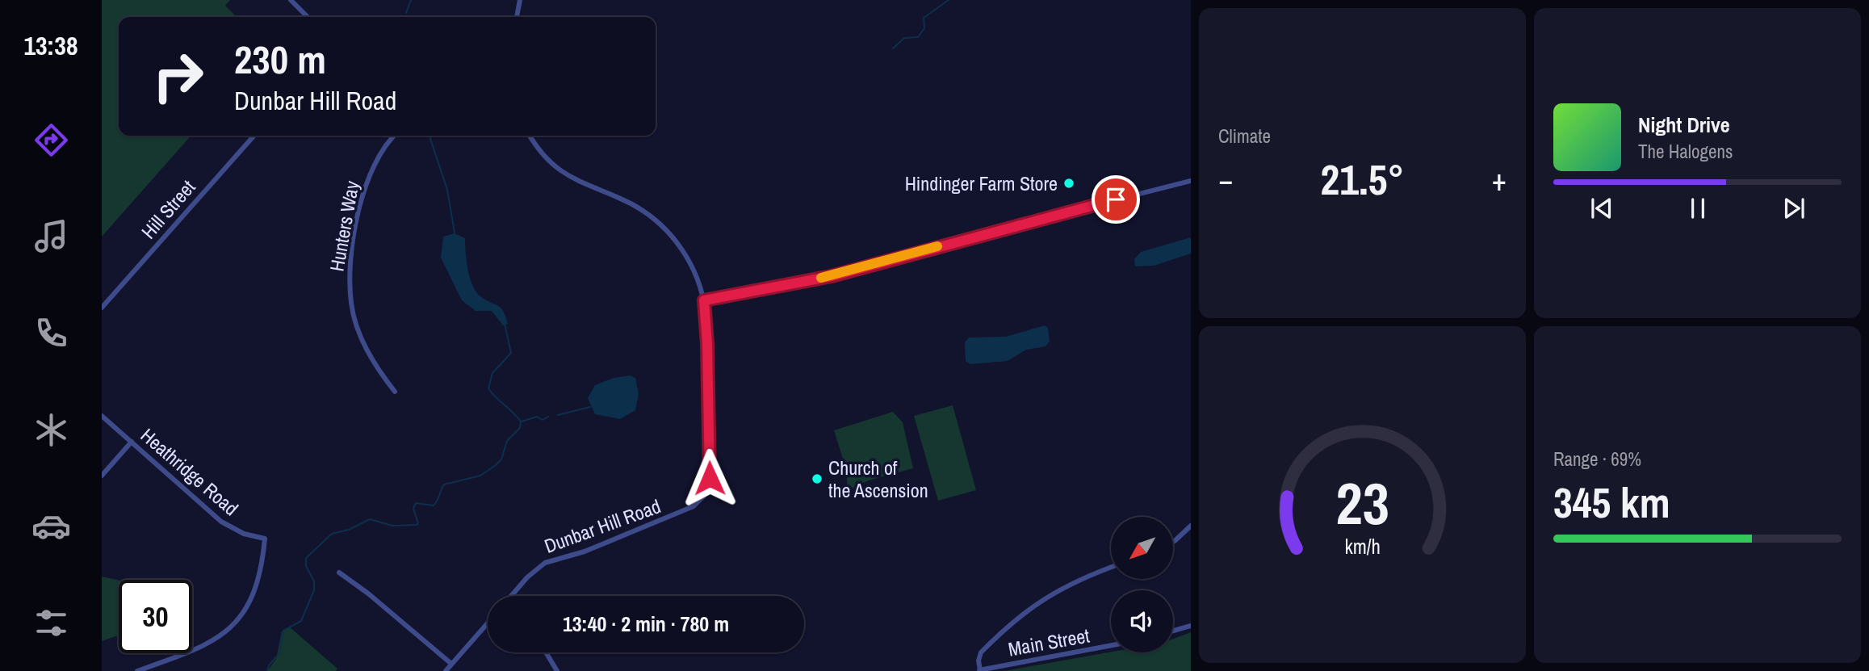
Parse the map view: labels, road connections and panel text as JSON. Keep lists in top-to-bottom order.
{
  "streets": {
    "street": [
      "Hill Street",
      "Hunters Way",
      "Heathridge Road",
      "Dunbar Hill Road",
      "Main Street"
    ]
  },
  "places": ["Hindinger Farm Store", "Church of the Ascension"],
  "north": "bottom left",
  "page": {
    "tabs": "13:38",
    "tile": [
      "Climate",
      ["Range · 69%", "345 km"]
    ],
    "turn": ["230 m", "Dunbar Hill Road"],
    "song": ["Night Drive", "The Halogens"],
    "heat": ["−", "21.5°", "+"],
    "limit": "30",
    "trip": "13:40 · 2 min · 780 m",
    "gauge": ["23", "km/h"]
  }
}
